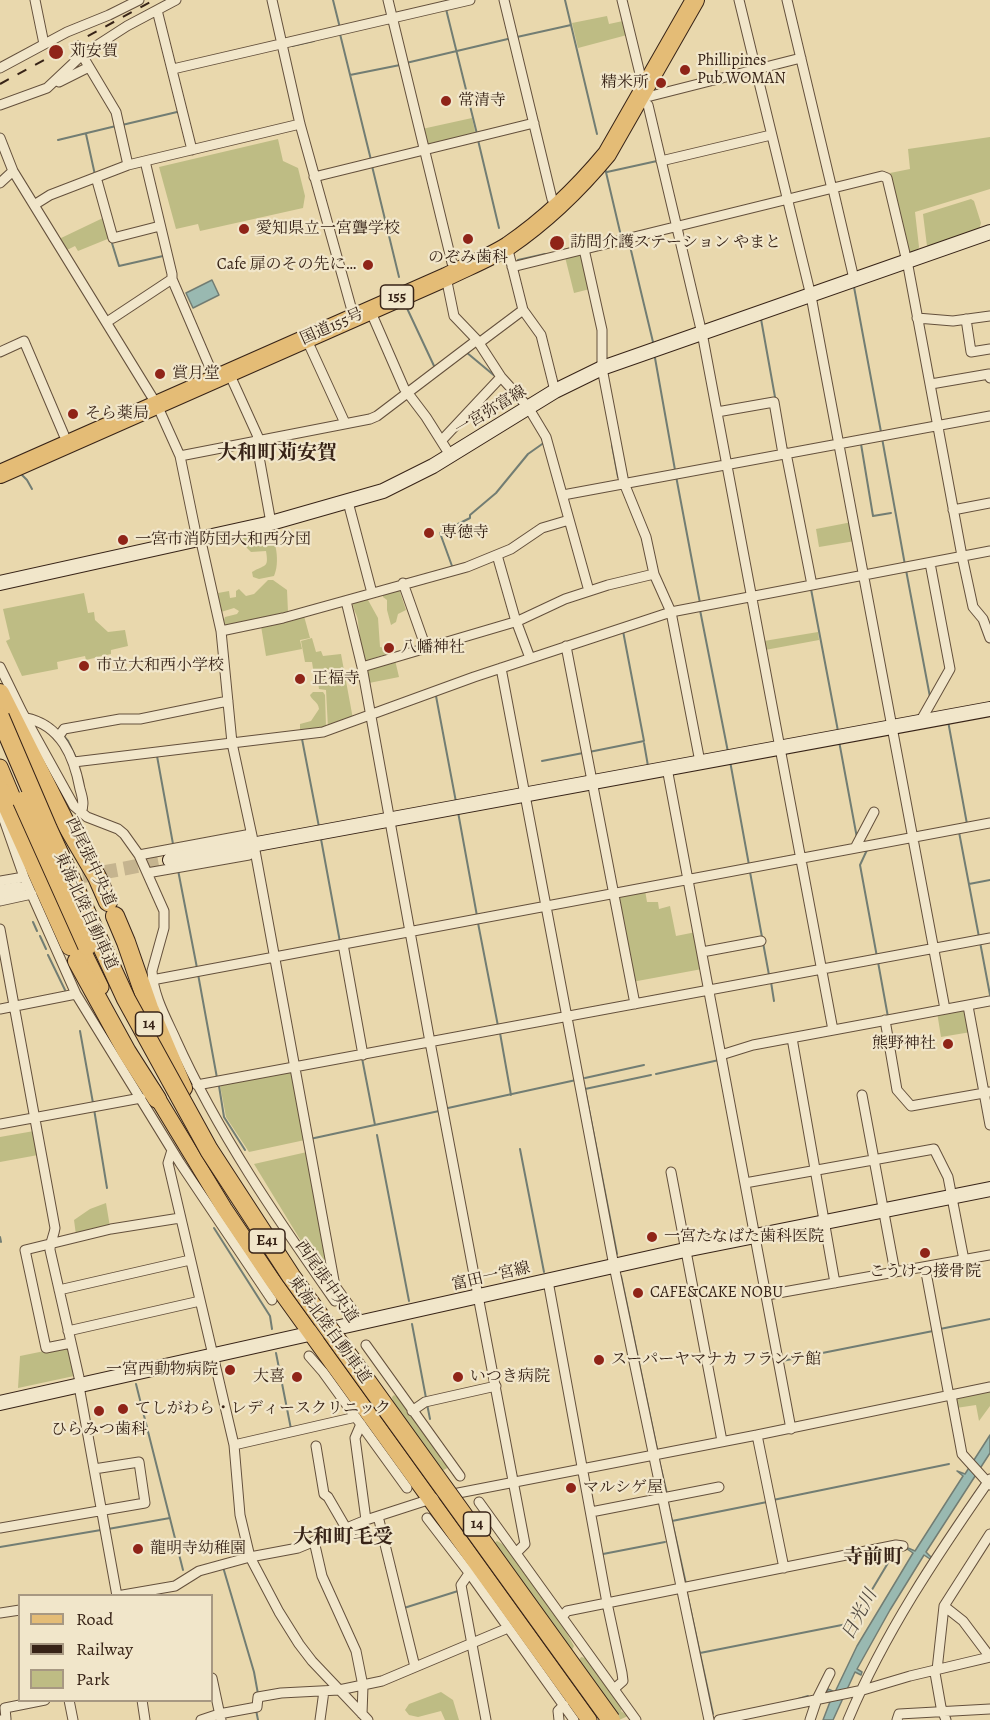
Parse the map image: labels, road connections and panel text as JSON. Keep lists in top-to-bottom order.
{
  "streets": {
    "highway": [
      "155",
      "国道155号",
      "東海北陸自動車道",
      "E41"
    ],
    "main road": [
      "一宮弥富線",
      "西尾張中央道",
      "14",
      "富田一宮線"
    ]
  },
  "crossings": [
    ["西尾張中央道", "富田一宮線"],
    ["14", "富田一宮線"]
  ],
  "districts": ["大和町苅安賀", "大和町毛受", "寺前町"],
  "water": ["日光川"],
  "places": [
    "苅安賀",
    "Phillipines Pub WOMAN",
    "精米所",
    "常清寺",
    "愛知県立一宮聾学校",
    "のぞみ歯科",
    "訪問介護ステーション やまと",
    "Cafe 扉のその先に…",
    "賞月堂",
    "そら薬局",
    "専徳寺",
    "一宮市消防団大和西分団",
    "八幡神社",
    "市立大和西小学校",
    "正福寺",
    "熊野神社",
    "一宮たなばた歯科医院",
    "こうけつ接骨院",
    "CAFE&CAKE NOBU",
    "スーパーヤマナカ フランテ館",
    "一宮西動物病院",
    "大喜",
    "いつき病院",
    "てしがわら・レディースクリニック",
    "ひらみつ歯科",
    "マルシゲ屋",
    "龍明寺幼稚園"
  ],
  "legend": ["Road", "Railway", "Park"]
}
